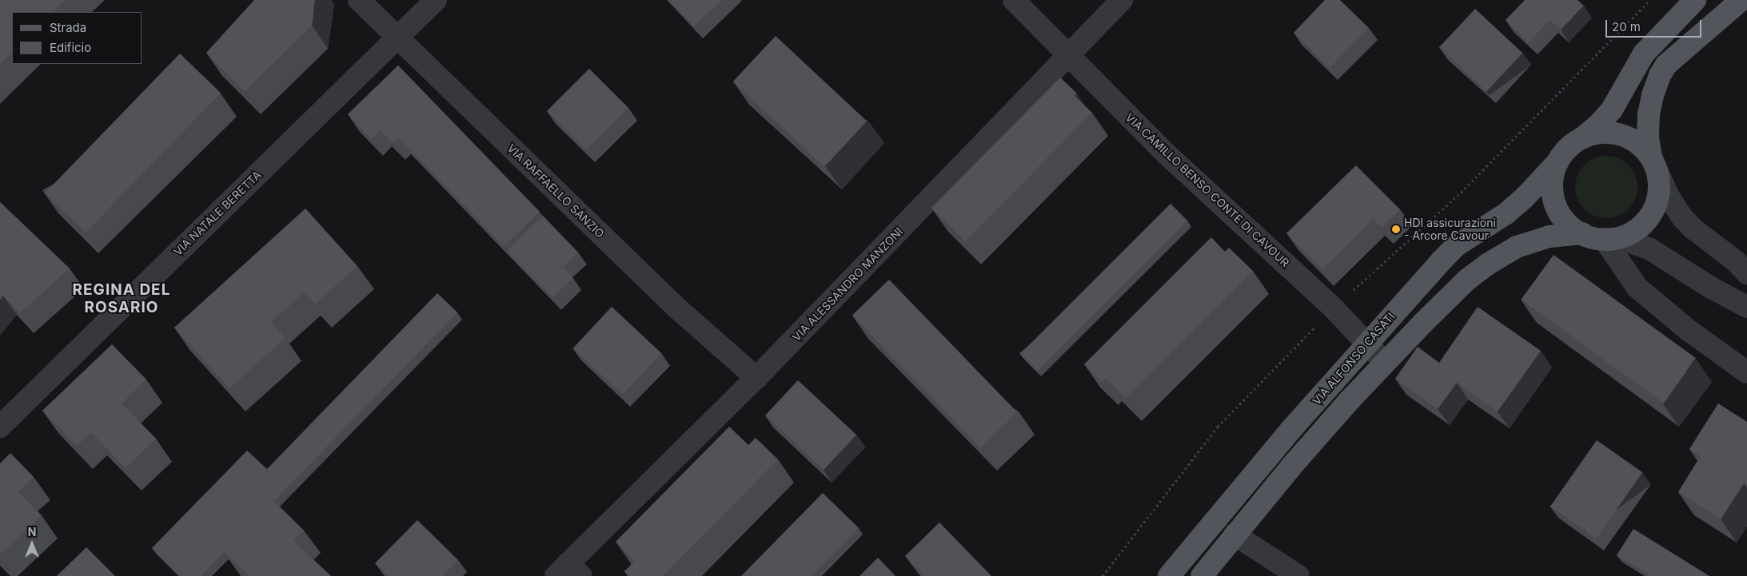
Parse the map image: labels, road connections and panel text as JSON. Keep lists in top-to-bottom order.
{
  "streets": {
    "main road": ["VIA ALFONSO CASATI"],
    "street": [
      "VIA CAMILLO BENSO CONTE DI CAVOUR",
      "VIA RAFFAELLO SANZIO",
      "VIA NATALE BERETTA",
      "VIA ALESSANDRO MANZONI"
    ]
  },
  "crossings": [
    ["VIA CAMILLO BENSO CONTE DI CAVOUR", "VIA ALESSANDRO MANZONI"],
    ["VIA CAMILLO BENSO CONTE DI CAVOUR", "VIA ALFONSO CASATI"],
    ["VIA RAFFAELLO SANZIO", "VIA NATALE BERETTA"],
    ["VIA RAFFAELLO SANZIO", "VIA ALESSANDRO MANZONI"]
  ],
  "districts": ["REGINA DEL ROSARIO"],
  "places": ["HDI assicurazioni - Arcore Cavour"],
  "legend": ["Strada", "Edificio"],
  "scale_bar": "20 m",
  "north": "top"
}
